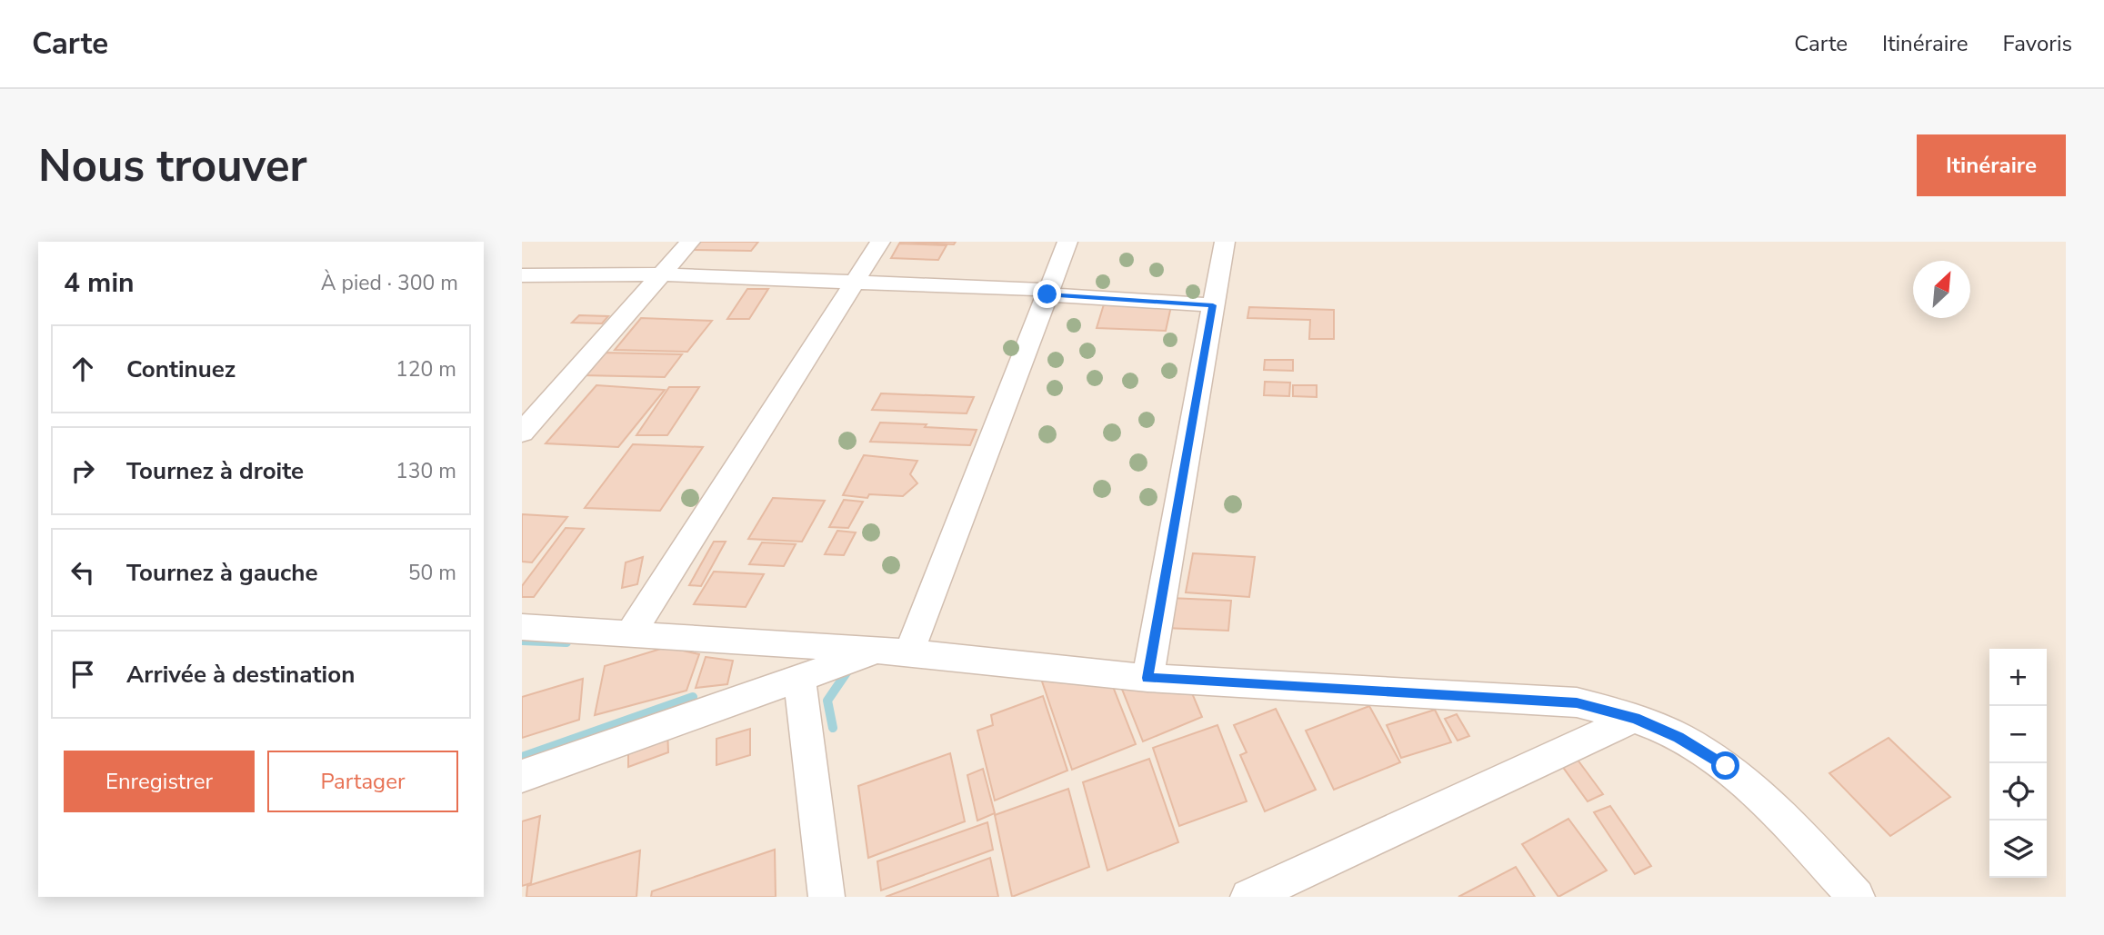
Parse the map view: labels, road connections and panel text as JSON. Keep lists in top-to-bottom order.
{
  "north": "top right",
  "page": {
    "header": "Carte",
    "nav": ["Carte", "Itinéraire", "Favoris"],
    "buttons": [
      "Itinéraire",
      ["Enregistrer", "Partager"]
    ],
    "title": "Nous trouver",
    "heading": ["4 min", "À pied · 300 m"],
    "list": [
      ["Continuez", "120 m"],
      ["Tournez à droite", "130 m"],
      ["Tournez à gauche", "50 m"],
      "Arrivée à destination"
    ],
    "map_buttons": ["+", "−"]
  }
}
